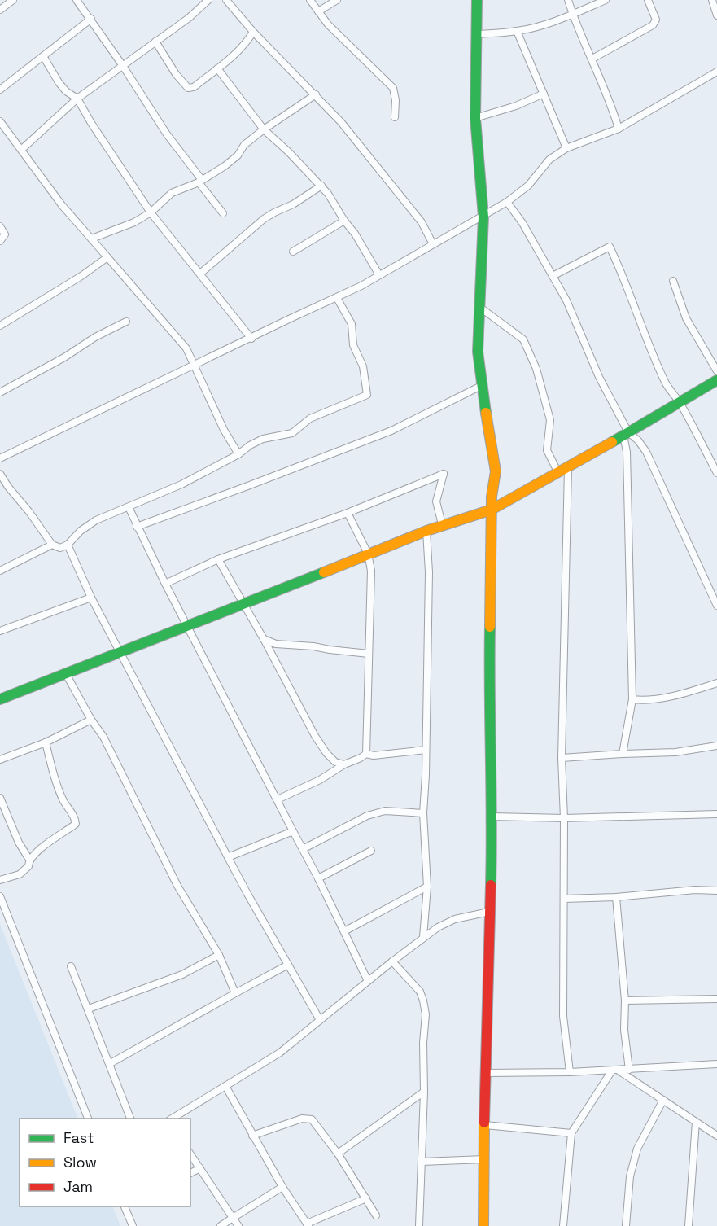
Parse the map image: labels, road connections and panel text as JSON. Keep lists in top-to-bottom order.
{
  "legend": ["Fast", "Slow", "Jam"]
}
